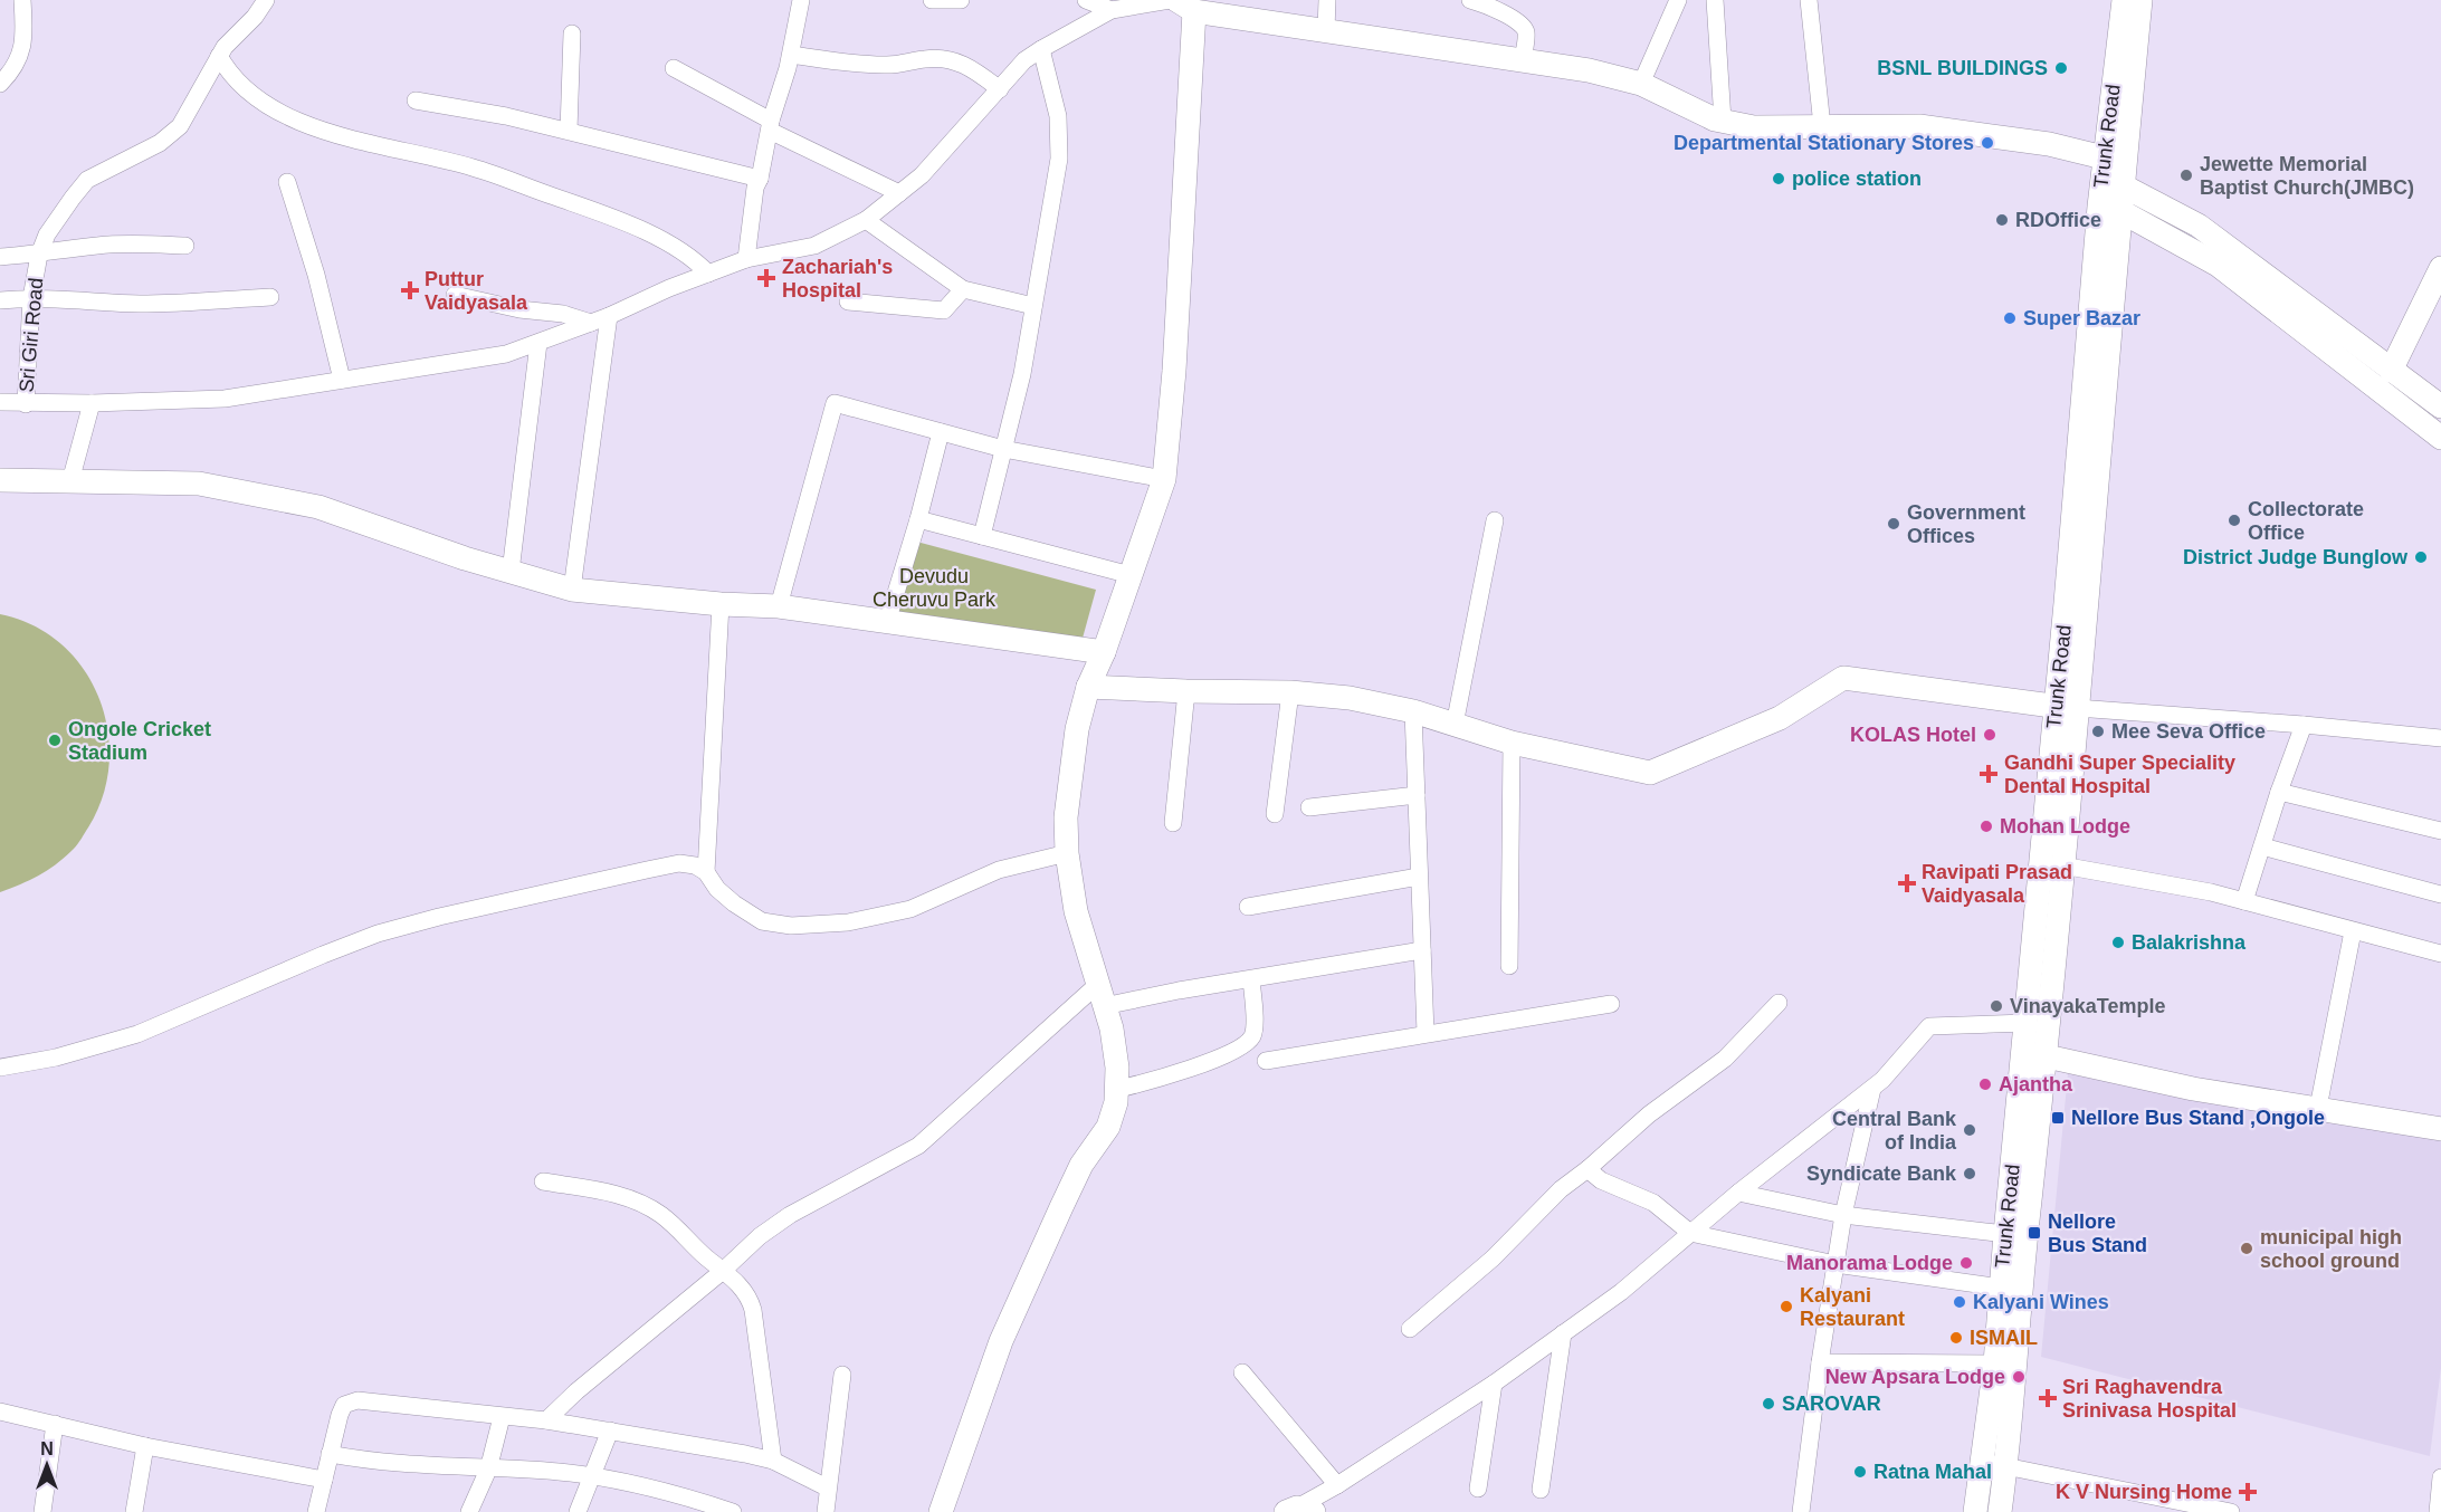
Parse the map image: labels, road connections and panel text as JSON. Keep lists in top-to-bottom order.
{
  "streets": {
    "street": ["Trunk Road", "Sri Giri Road"]
  },
  "parks": ["Devudu Cheruvu Park"],
  "places": {
    "other": [
      "BSNL BUILDINGS",
      "Departmental Stationary Stores",
      "Jewette Memorial Baptist Church(JMBC)",
      "police station",
      "RDOffice",
      "Super Bazar",
      "Collectorate Office",
      "Government Offices",
      "District Judge Bunglow",
      "Mee Seva Office",
      "KOLAS Hotel",
      "Ongole Cricket Stadium",
      "Mohan Lodge",
      "Balakrishna",
      "VinayakaTemple",
      "Ajantha",
      "Central Bank of India",
      "Syndicate Bank",
      "municipal high school ground",
      "Manorama Lodge",
      "Kalyani Wines",
      "Kalyani Restaurant",
      "ISMAIL",
      "New Apsara Lodge",
      "SAROVAR",
      "Ratna Mahal"
    ],
    "health": [
      "Zachariah's Hospital",
      "Puttur Vaidyasala",
      "Gandhi Super Speciality Dental Hospital",
      "Ravipati Prasad Vaidyasala",
      "Sri Raghavendra Srinivasa Hospital",
      "K V Nursing Home"
    ],
    "transit": ["Nellore Bus Stand ,Ongole", "Nellore Bus Stand"]
  },
  "north": "top"
}
